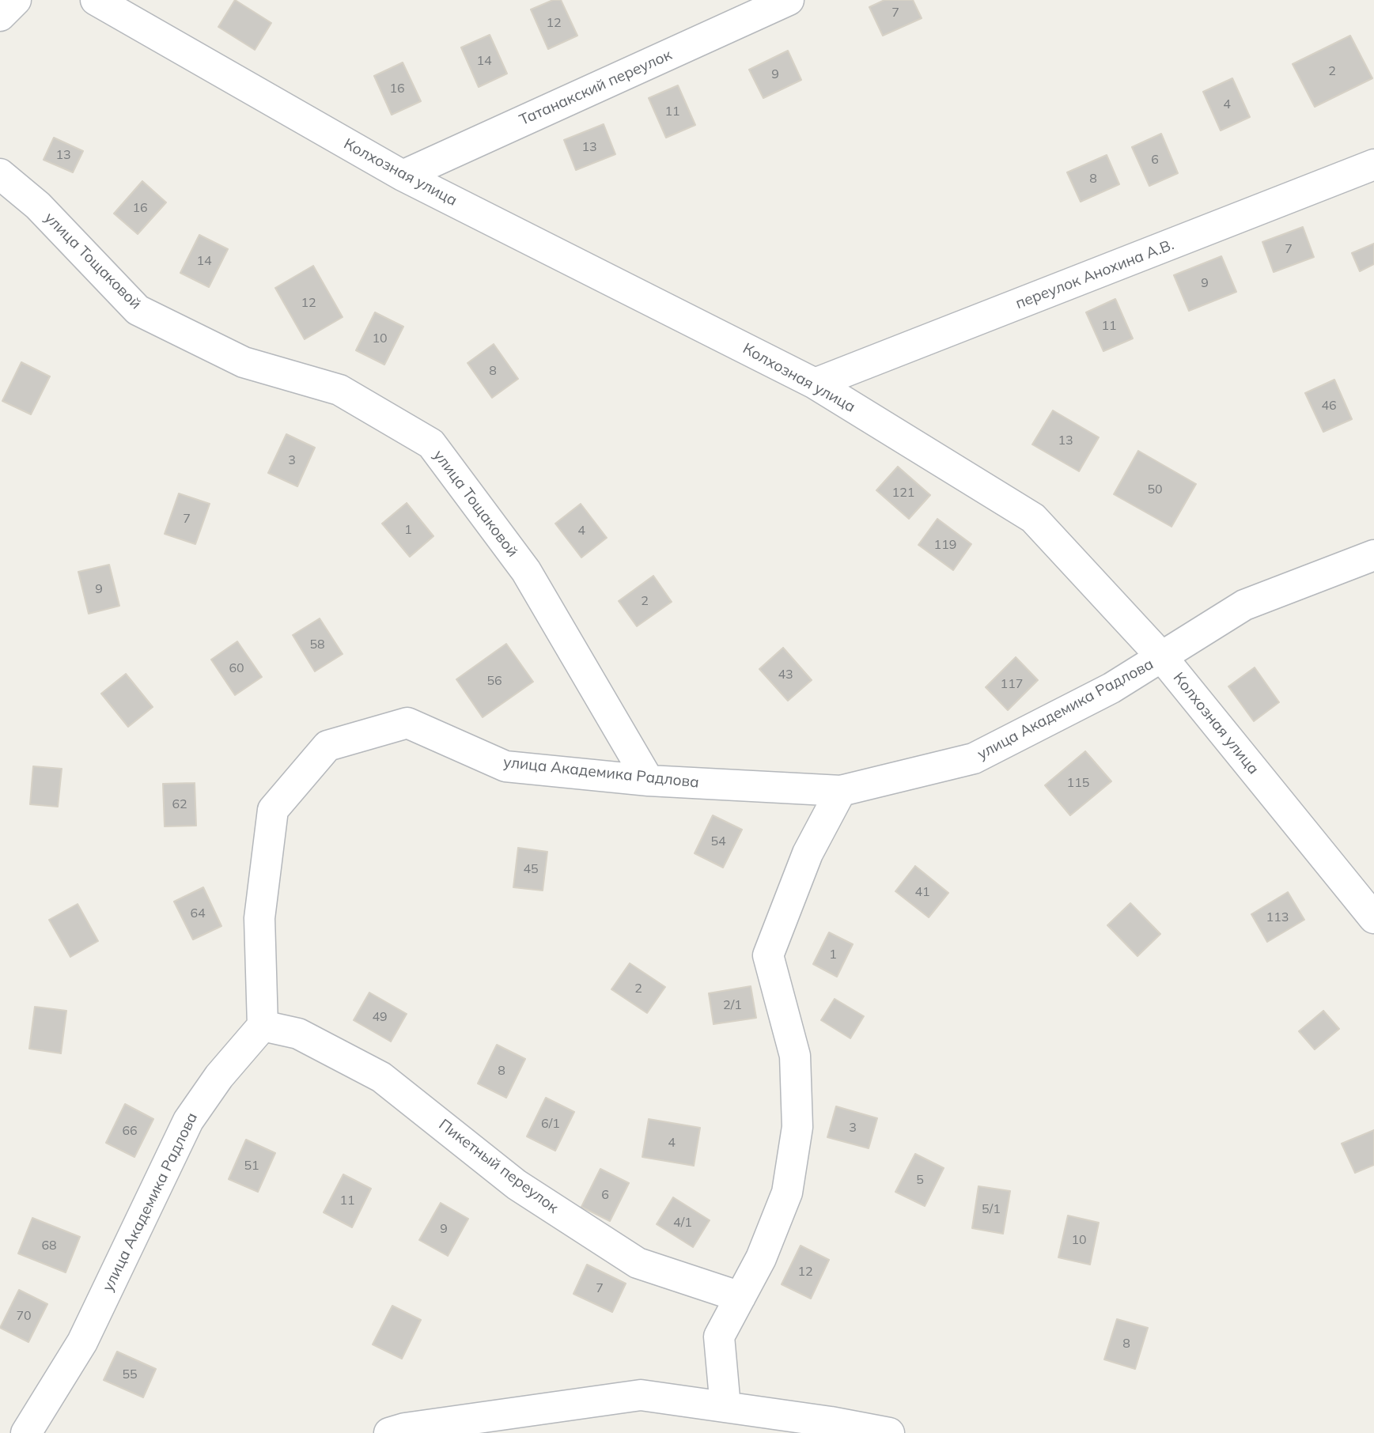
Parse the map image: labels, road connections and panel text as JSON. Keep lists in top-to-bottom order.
{
  "streets": {
    "street": [
      "Татанакский переулок",
      "Колхозная улица",
      "улица Тощаковой",
      "переулок Анохина А.В.",
      "улица Академика Радлова",
      "Пикетный переулок"
    ]
  },
  "crossings": [
    ["Татанакский переулок", "Колхозная улица"],
    ["Колхозная улица", "переулок Анохина А.В."],
    ["Колхозная улица", "улица Академика Радлова"],
    ["улица Тощаковой", "улица Академика Радлова"],
    ["улица Академика Радлова", "Пикетный переулок"]
  ],
  "house_numbers": [
    "7",
    "12",
    "14",
    "2",
    "9",
    "16",
    "4",
    "11",
    "13",
    "13",
    "6",
    "8",
    "16",
    "7",
    "14",
    "9",
    "12",
    "11",
    "10",
    "8",
    "46",
    "13",
    "3",
    "50",
    "121",
    "7",
    "1",
    "4",
    "119",
    "9",
    "2",
    "58",
    "60",
    "43",
    "56",
    "117",
    "115",
    "62",
    "54",
    "45",
    "41",
    "64",
    "113",
    "1",
    "2",
    "2/1",
    "49",
    "8",
    "6/1",
    "3",
    "66",
    "4",
    "51",
    "5",
    "6",
    "11",
    "5/1",
    "4/1",
    "9",
    "10",
    "68",
    "12",
    "7",
    "70",
    "8",
    "55"
  ]
}
